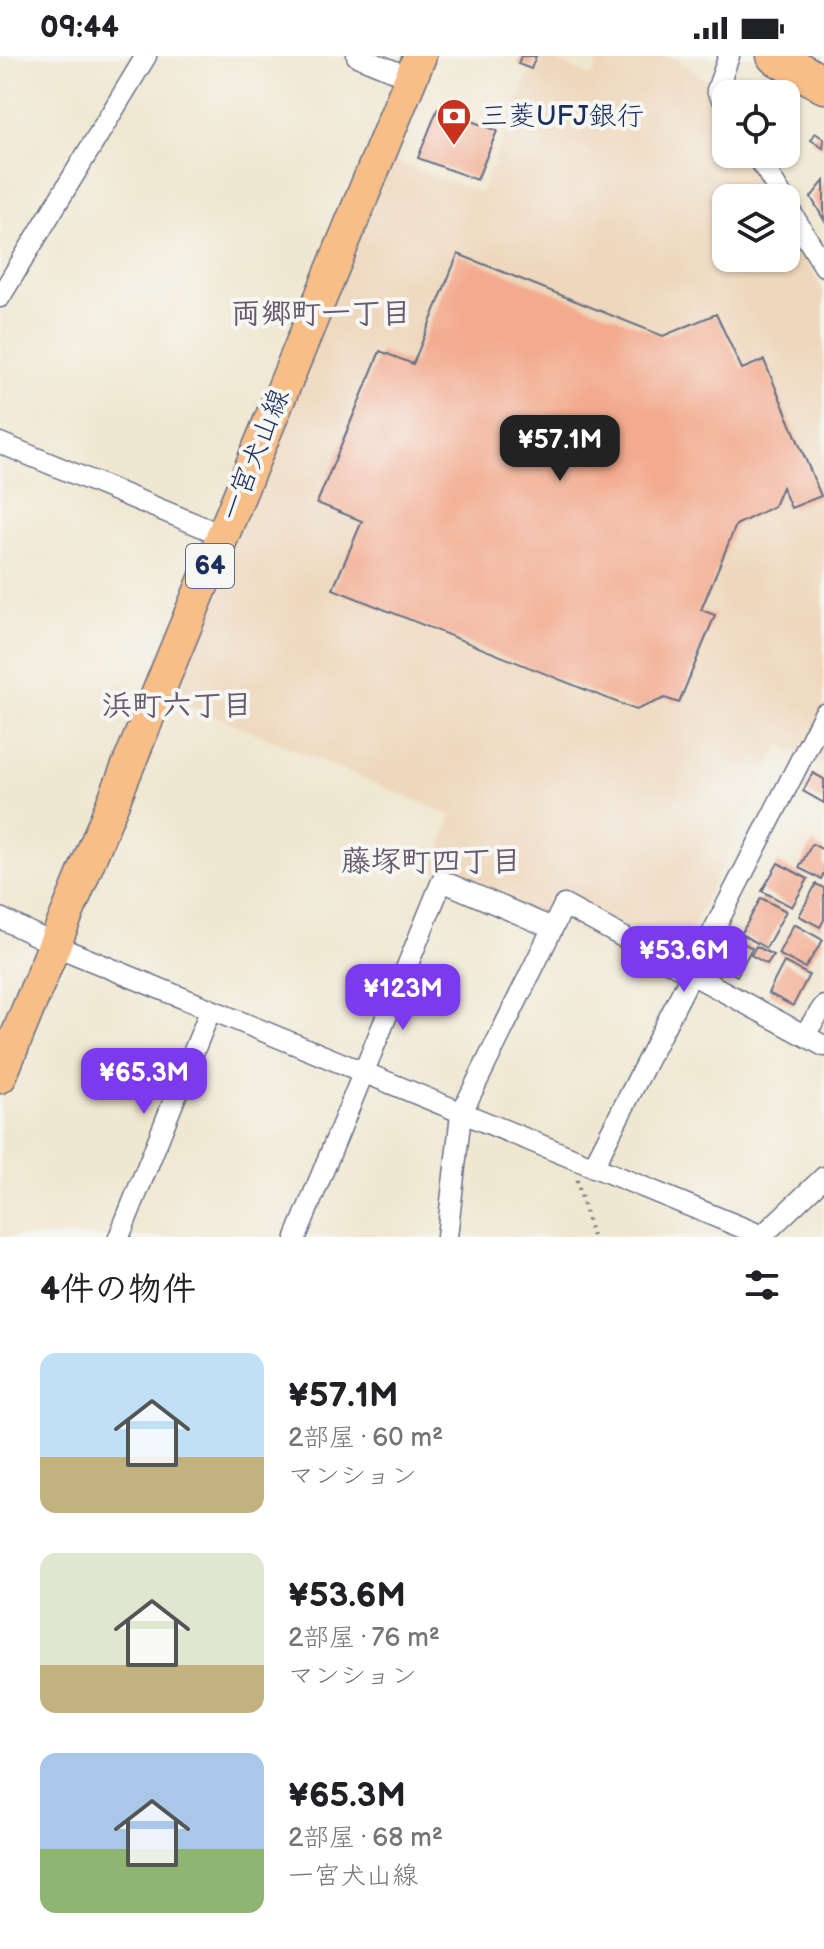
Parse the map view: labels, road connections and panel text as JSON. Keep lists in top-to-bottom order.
{
  "streets": {
    "main road": ["一宮犬山線", "64"]
  },
  "districts": ["両郷町一丁目", "浜町六丁目", "藤塚町四丁目"],
  "places": {
    "bank": ["三菱UFJ銀行"]
  },
  "page": {
    "status": "09:44",
    "price": [
      "¥57.1M",
      "¥53.6M",
      "¥123M",
      "¥65.3M"
    ],
    "heading": "4件の物件",
    "list": [
      {
        "name": "¥57.1M",
        "note": "2部屋 · 60 m² · マンション"
      },
      {
        "name": "¥53.6M",
        "note": "2部屋 · 76 m² · マンション"
      },
      {
        "name": "¥65.3M",
        "note": "2部屋 · 68 m² · 一宮犬山線"
      }
    ]
  }
}
